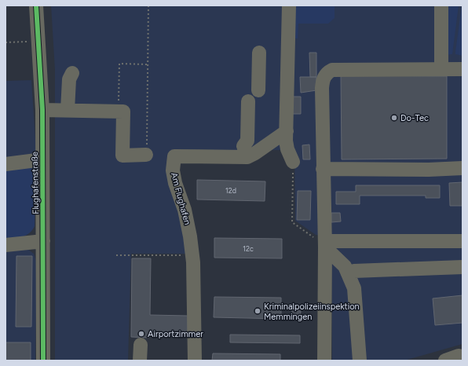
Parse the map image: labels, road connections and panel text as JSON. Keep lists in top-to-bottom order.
{
  "streets": {
    "street": ["Flughafenstraße", "Am Flughafen"]
  },
  "places": ["Do-Tec", "Kriminalpolizeiinspektion Memmingen", "Airportzimmer"],
  "house_numbers": ["12d", "12c"]
}
